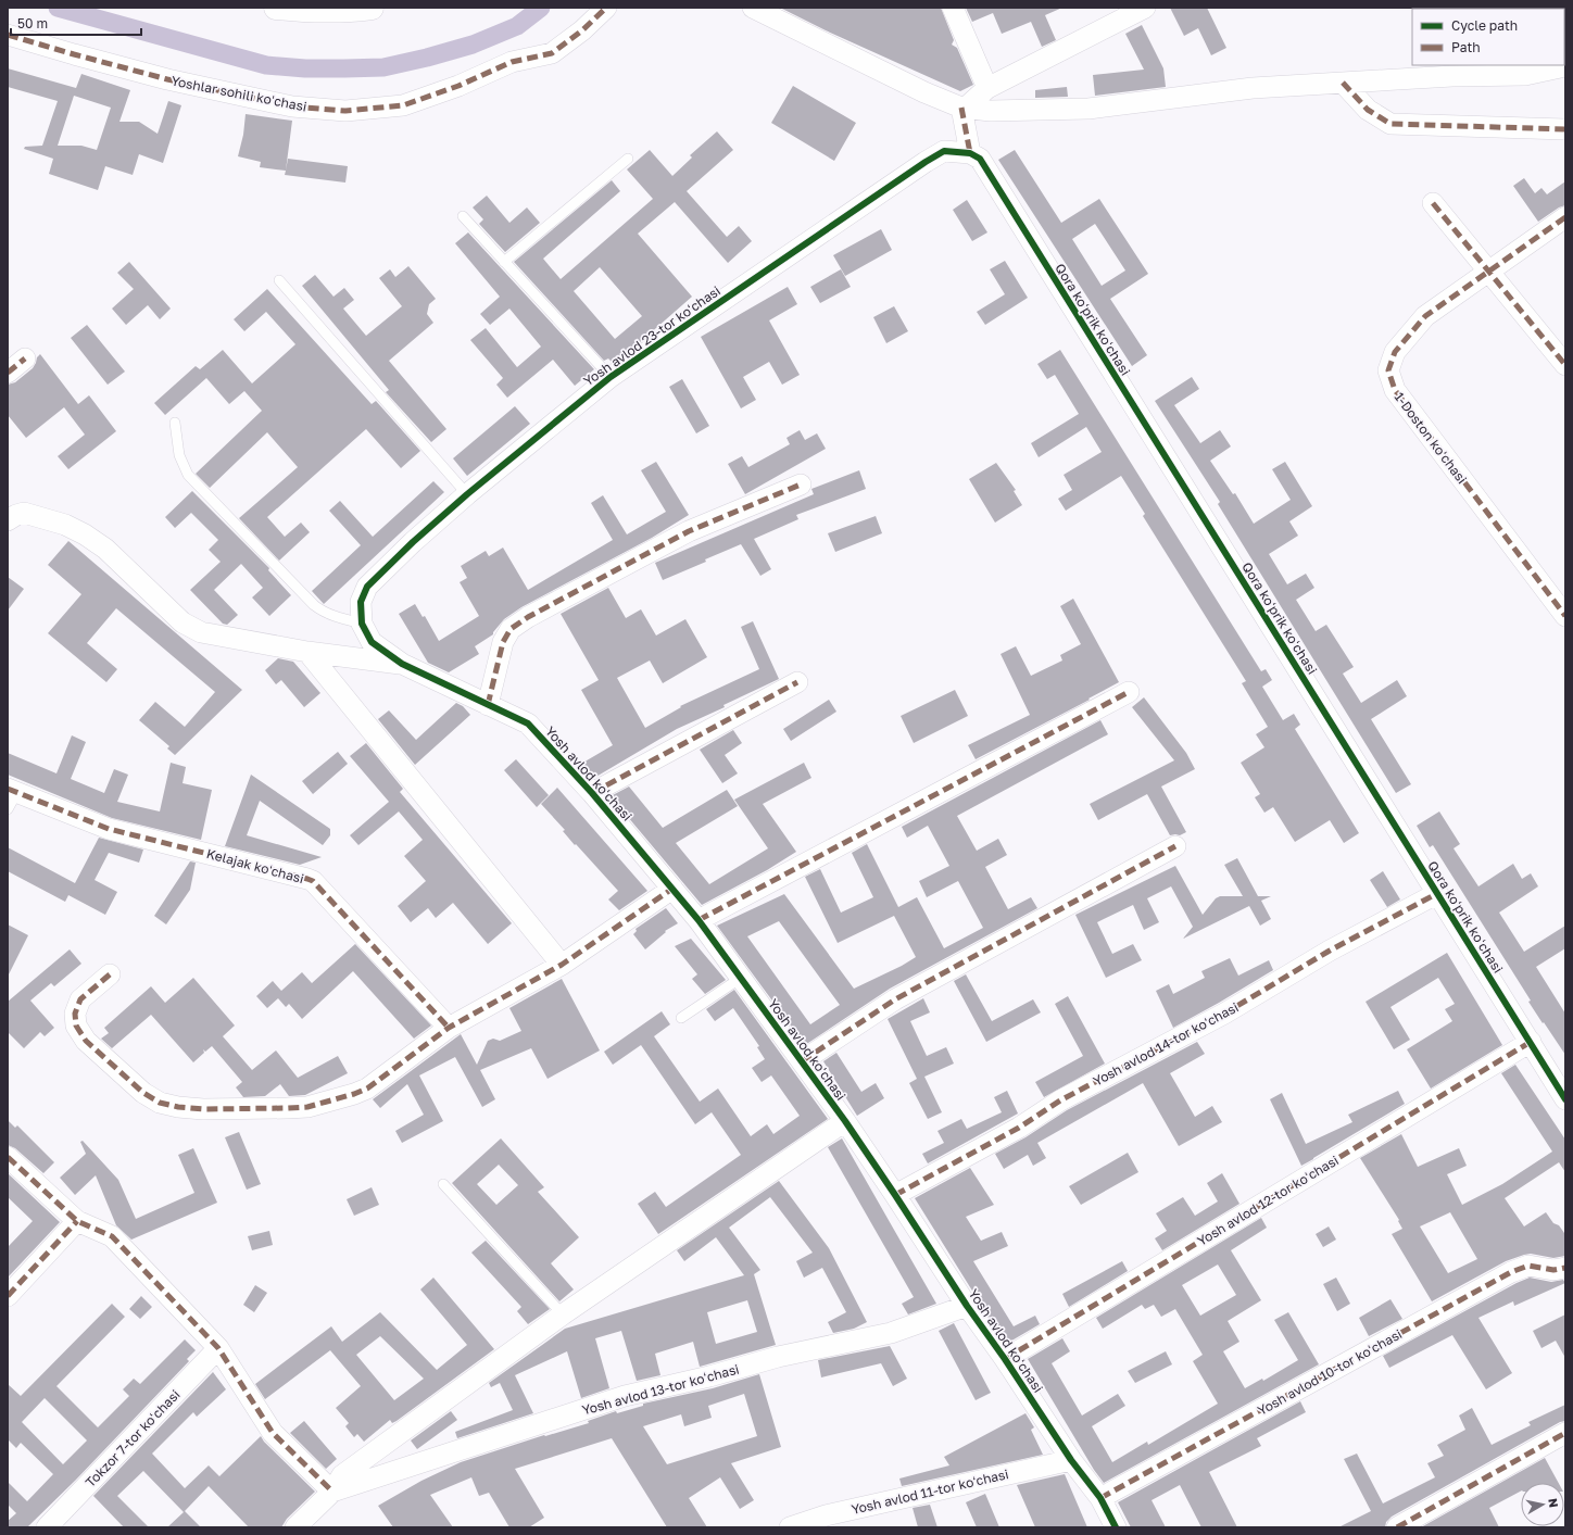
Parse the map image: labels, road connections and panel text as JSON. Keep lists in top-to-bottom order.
{
  "streets": {
    "street": [
      "Yoshlar sohili koʻchasi",
      "Qora koʻprik koʻchasi",
      "Yosh avlod 23-tor koʻchasi",
      "1-Doston koʻchasi",
      "Yosh avlod koʻchasi",
      "Kelajak koʻchasi",
      "Yosh avlod 14-tor koʻchasi",
      "Yosh avlod 12-tor koʻchasi",
      "Yosh avlod 10-tor koʻchasi",
      "Yosh avlod 13-tor koʻchasi",
      "Tokzor 7-tor koʻchasi",
      "Yosh avlod 11-tor koʻchasi"
    ]
  },
  "crossings": [
    ["Qora koʻprik koʻchasi", "Yosh avlod 23-tor koʻchasi"],
    ["Qora koʻprik koʻchasi", "Yosh avlod 14-tor koʻchasi"],
    ["Qora koʻprik koʻchasi", "Yosh avlod 12-tor koʻchasi"],
    ["Yosh avlod 23-tor koʻchasi", "Yosh avlod koʻchasi"],
    ["Yosh avlod koʻchasi", "Yosh avlod 14-tor koʻchasi"],
    ["Yosh avlod koʻchasi", "Yosh avlod 12-tor koʻchasi"],
    ["Yosh avlod koʻchasi", "Yosh avlod 10-tor koʻchasi"],
    ["Yosh avlod koʻchasi", "Yosh avlod 13-tor koʻchasi"],
    ["Yosh avlod koʻchasi", "Yosh avlod 11-tor koʻchasi"]
  ],
  "legend": ["Cycle path", "Path"],
  "scale_bar": "50 m",
  "north": "right"
}
